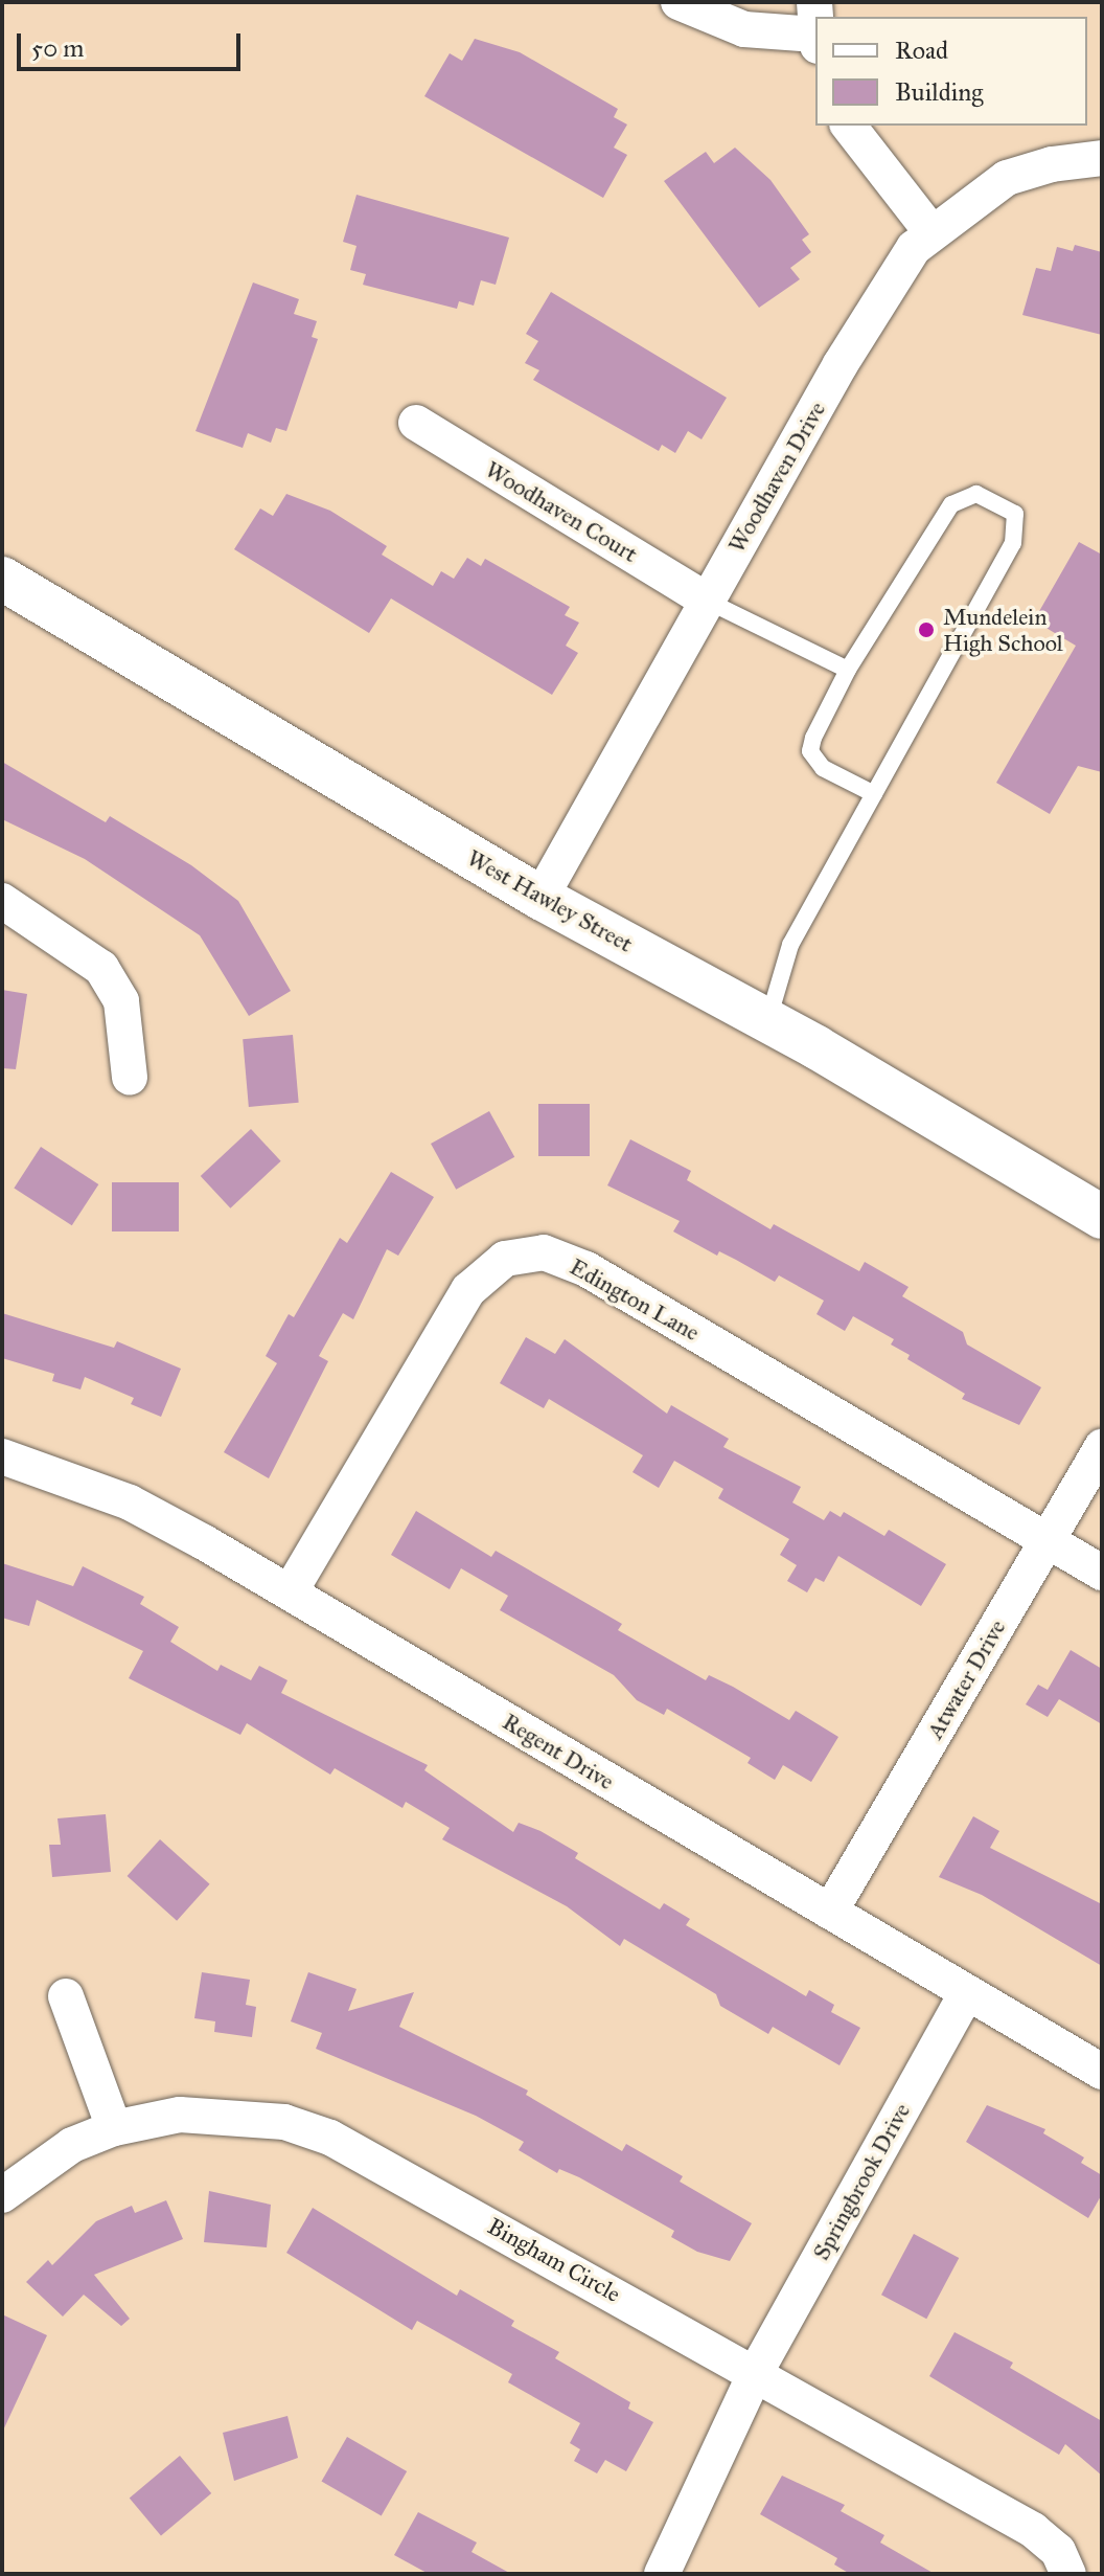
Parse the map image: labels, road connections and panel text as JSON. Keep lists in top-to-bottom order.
{
  "streets": {
    "street": [
      "Woodhaven Drive",
      "Woodhaven Court",
      "West Hawley Street",
      "Edington Lane",
      "Atwater Drive",
      "Regent Drive",
      "Springbrook Drive",
      "Bingham Circle"
    ]
  },
  "crossings": [
    ["Woodhaven Drive", "Woodhaven Court"],
    ["Woodhaven Drive", "West Hawley Street"],
    ["Edington Lane", "Atwater Drive"],
    ["Edington Lane", "Regent Drive"],
    ["Atwater Drive", "Regent Drive"],
    ["Regent Drive", "Springbrook Drive"],
    ["Springbrook Drive", "Bingham Circle"]
  ],
  "places": ["Mundelein High School"],
  "legend": ["Road", "Building"],
  "scale_bar": "50 m"
}
